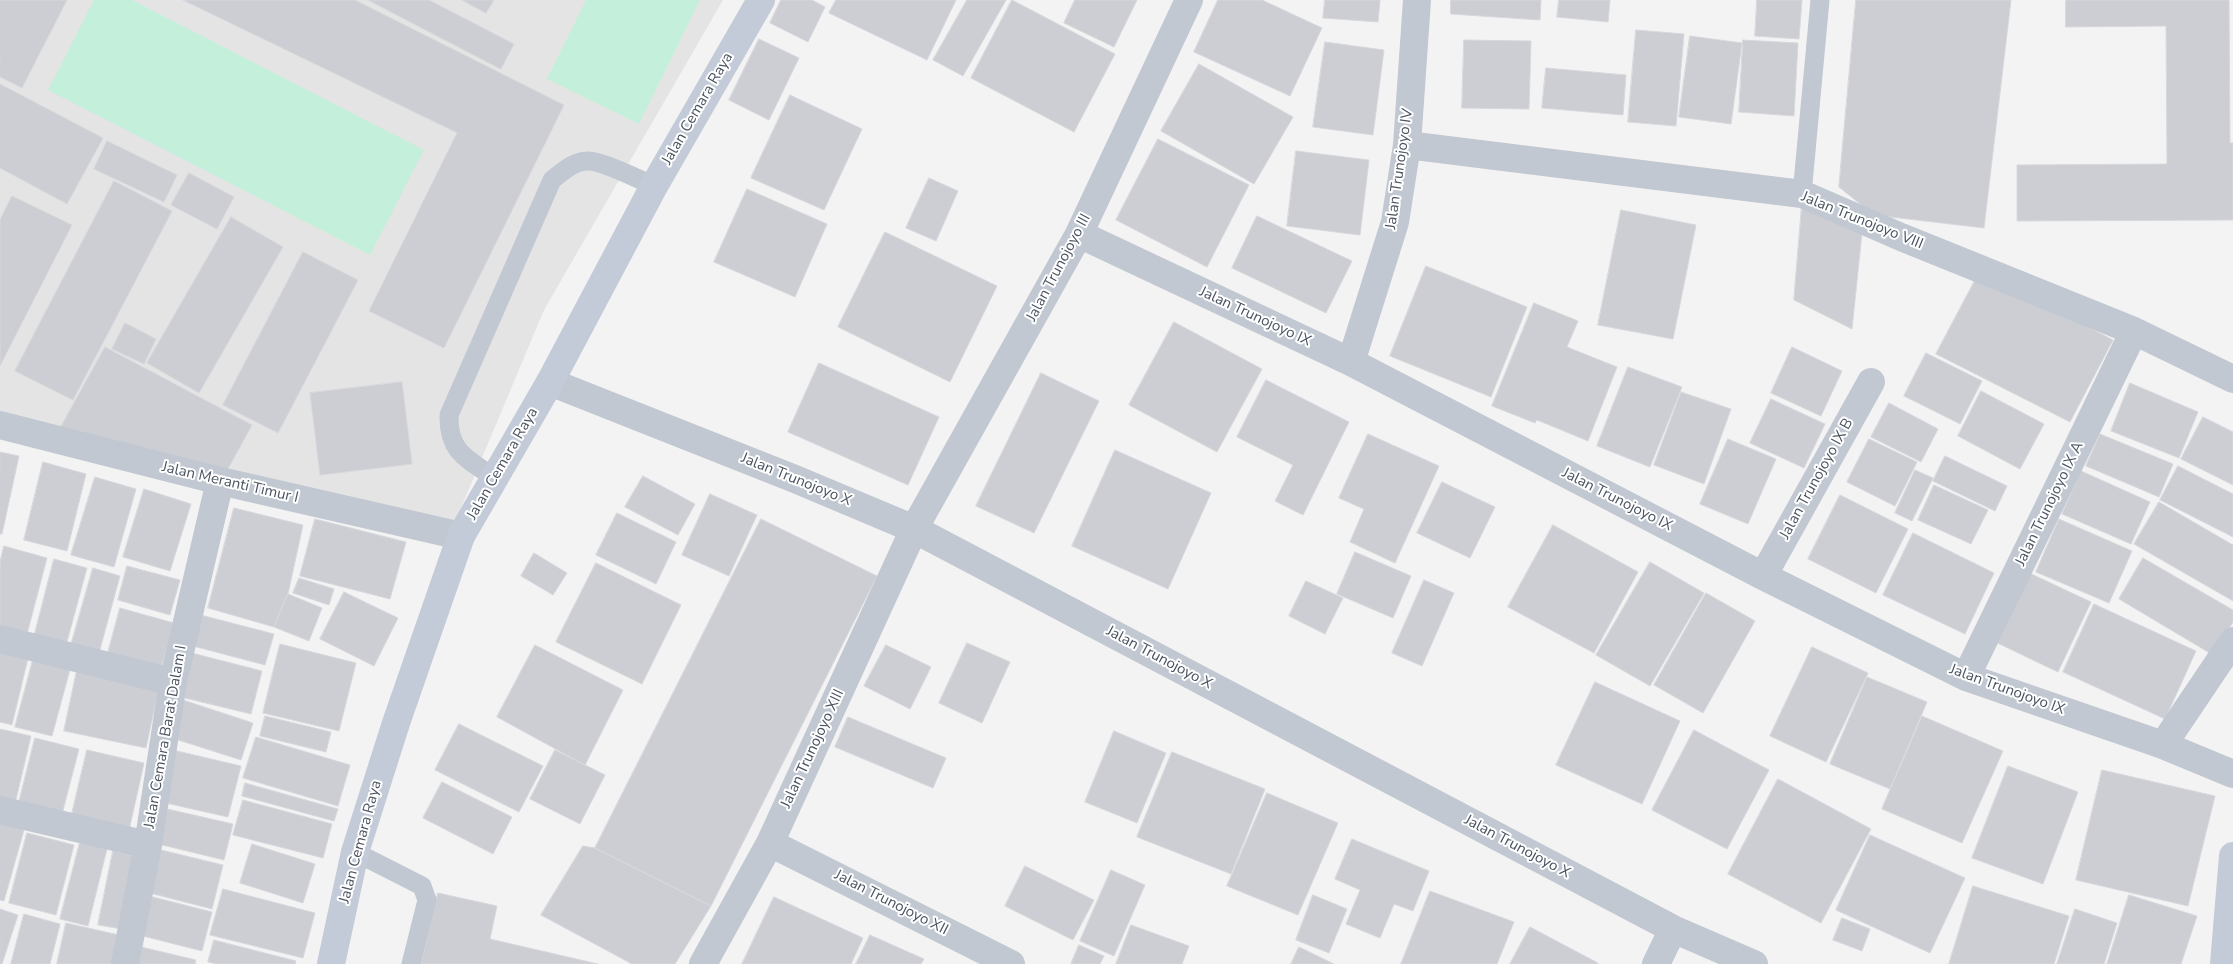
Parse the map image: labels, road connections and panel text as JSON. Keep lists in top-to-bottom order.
{
  "streets": {
    "main road": ["Jalan Cemara Raya"],
    "street": [
      "Jalan Trunojoyo IV",
      "Jalan Trunojoyo VIII",
      "Jalan Trunojoyo III",
      "Jalan Trunojoyo IX",
      "Jalan Trunojoyo IX B",
      "Jalan Trunojoyo X",
      "Jalan Meranti Timur I",
      "Jalan Trunojoyo IX A",
      "Jalan Cemara Barat Dalam I",
      "Jalan Trunojoyo XIII",
      "Jalan Trunojoyo XII"
    ]
  },
  "crossings": [
    ["Jalan Cemara Raya", "Jalan Trunojoyo X"],
    ["Jalan Cemara Raya", "Jalan Meranti Timur I"],
    ["Jalan Trunojoyo IV", "Jalan Trunojoyo VIII"],
    ["Jalan Trunojoyo IV", "Jalan Trunojoyo IX"],
    ["Jalan Trunojoyo VIII", "Jalan Trunojoyo IX A"],
    ["Jalan Trunojoyo III", "Jalan Trunojoyo IX"],
    ["Jalan Trunojoyo III", "Jalan Trunojoyo X"],
    ["Jalan Trunojoyo III", "Jalan Trunojoyo XIII"],
    ["Jalan Trunojoyo IX", "Jalan Trunojoyo IX B"],
    ["Jalan Trunojoyo IX", "Jalan Trunojoyo IX A"],
    ["Jalan Trunojoyo X", "Jalan Trunojoyo XIII"],
    ["Jalan Meranti Timur I", "Jalan Cemara Barat Dalam I"],
    ["Jalan Trunojoyo XIII", "Jalan Trunojoyo XII"]
  ]
}
